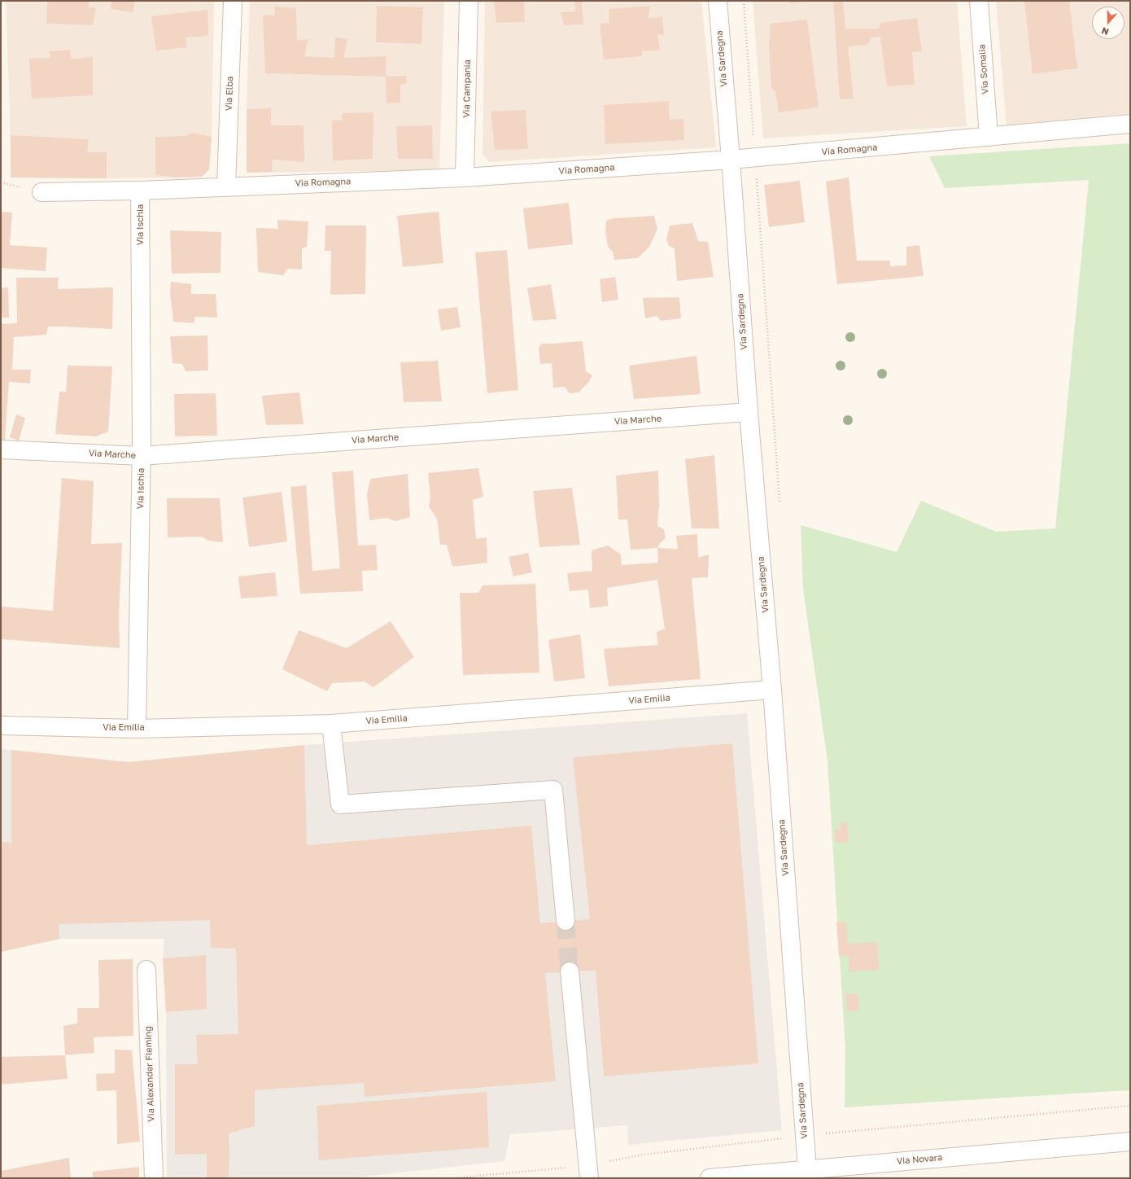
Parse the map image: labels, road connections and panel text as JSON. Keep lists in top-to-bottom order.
{
  "streets": {
    "street": [
      "Via Sardegna",
      "Via Somalia",
      "Via Campania",
      "Via Elba",
      "Via Romagna",
      "Via Ischia",
      "Via Marche",
      "Via Emilia",
      "Via Alexander Fleming",
      "Via Novara"
    ]
  },
  "crossings": [
    ["Via Sardegna", "Via Romagna"],
    ["Via Sardegna", "Via Marche"],
    ["Via Sardegna", "Via Emilia"],
    ["Via Sardegna", "Via Novara"],
    ["Via Somalia", "Via Romagna"],
    ["Via Campania", "Via Romagna"],
    ["Via Elba", "Via Romagna"],
    ["Via Romagna", "Via Ischia"],
    ["Via Ischia", "Via Marche"],
    ["Via Ischia", "Via Emilia"]
  ],
  "north": "bottom"
}
